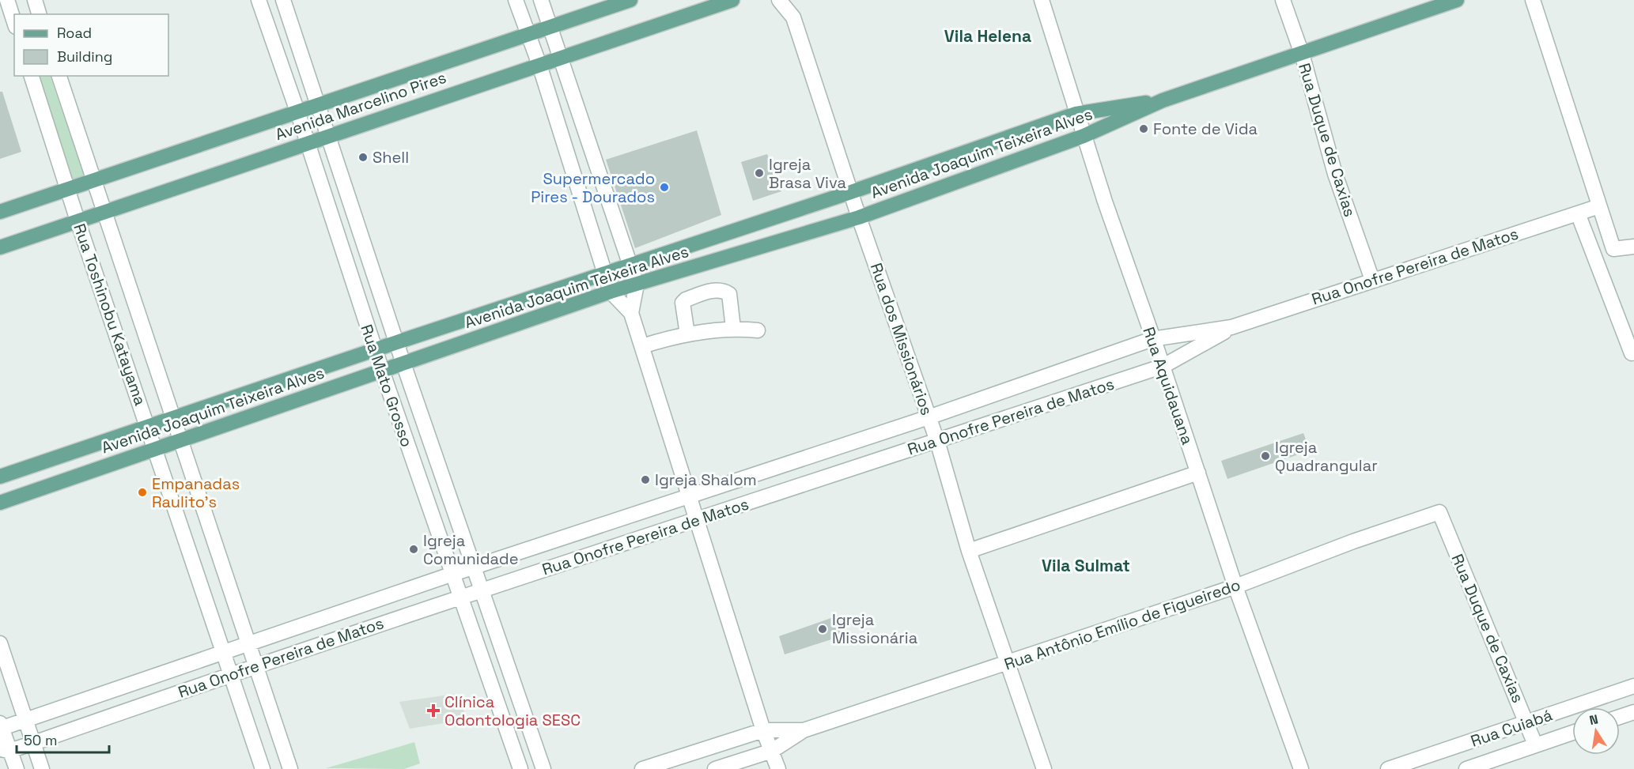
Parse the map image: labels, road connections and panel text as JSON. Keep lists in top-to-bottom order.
{
  "streets": {
    "main road": ["Avenida Marcelino Pires", "Avenida Joaquim Teixeira Alves"],
    "street": [
      "Rua Duque de Caxias",
      "Rua Onofre Pereira de Matos",
      "Rua Toshinobu Katayama",
      "Rua dos Missionários",
      "Rua Mato Grosso",
      "Rua Aquidauana",
      "Rua Antônio Emílio de Figueiredo",
      "Rua Cuiabá"
    ]
  },
  "crossings": [
    ["Avenida Marcelino Pires", "Rua Toshinobu Katayama"],
    ["Avenida Marcelino Pires", "Rua Mato Grosso"],
    ["Rua Duque de Caxias", "Avenida Joaquim Teixeira Alves"],
    ["Rua Duque de Caxias", "Rua Onofre Pereira de Matos"],
    ["Rua Duque de Caxias", "Rua Antônio Emílio de Figueiredo"],
    ["Rua Duque de Caxias", "Rua Cuiabá"],
    ["Avenida Joaquim Teixeira Alves", "Rua Toshinobu Katayama"],
    ["Avenida Joaquim Teixeira Alves", "Rua dos Missionários"],
    ["Avenida Joaquim Teixeira Alves", "Rua Mato Grosso"],
    ["Avenida Joaquim Teixeira Alves", "Rua Aquidauana"],
    ["Rua Onofre Pereira de Matos", "Rua Toshinobu Katayama"],
    ["Rua Onofre Pereira de Matos", "Rua dos Missionários"],
    ["Rua Onofre Pereira de Matos", "Rua Mato Grosso"],
    ["Rua Onofre Pereira de Matos", "Rua Aquidauana"],
    ["Rua dos Missionários", "Rua Antônio Emílio de Figueiredo"],
    ["Rua Aquidauana", "Rua Antônio Emílio de Figueiredo"]
  ],
  "districts": ["Vila Helena", "Vila Sulmat"],
  "places": {
    "other": [
      "Fonte de Vida",
      "Shell",
      "Igreja Brasa Viva",
      "Supermercado Pires - Dourados",
      "Igreja Quadrangular",
      "Igreja Shalom",
      "Empanadas Raulito's",
      "Igreja Comunidade",
      "Igreja Missionária"
    ],
    "health": ["Clínica Odontologia SESC"]
  },
  "legend": ["Road", "Building"],
  "scale_bar": "50 m",
  "north": "top"
}
